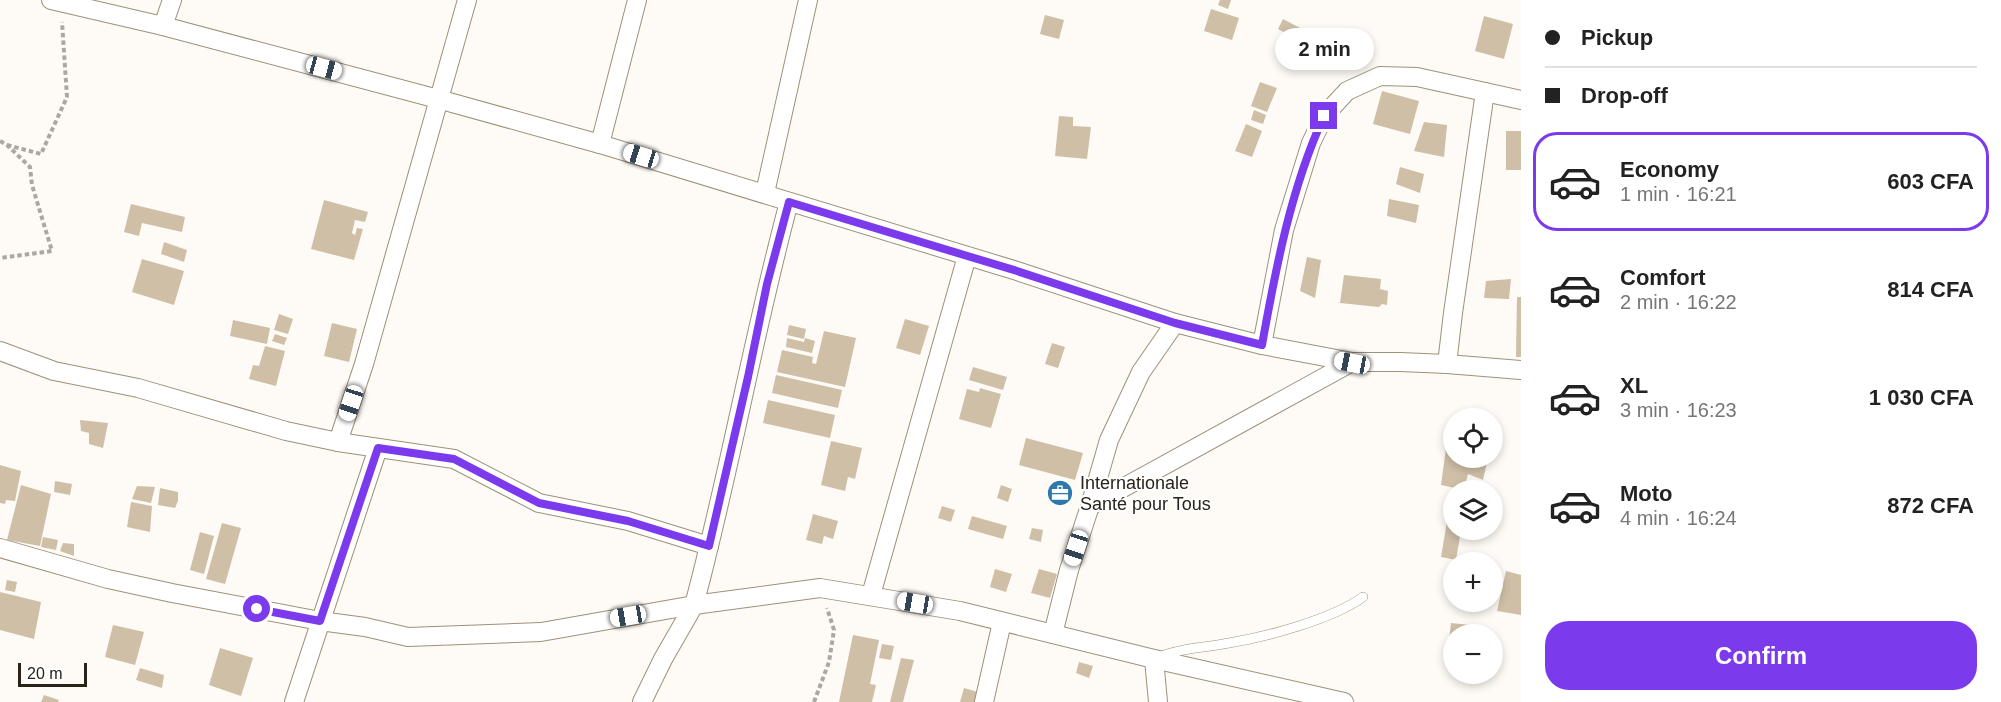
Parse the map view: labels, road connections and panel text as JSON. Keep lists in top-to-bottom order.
{
  "places": {
    "office": ["Internationale Santé pour Tous"]
  },
  "scale_bar": "20 m",
  "page": {
    "banner": ["Pickup", "Drop-off"],
    "bubble": "2 min",
    "list": [
      {
        "name": "Economy",
        "note": "1 min · 16:21",
        "value": "603 CFA"
      },
      {
        "name": "Comfort",
        "note": "2 min · 16:22",
        "value": "814 CFA"
      },
      {
        "name": "XL",
        "note": "3 min · 16:23",
        "value": "1 030 CFA"
      },
      {
        "name": "Moto",
        "note": "4 min · 16:24",
        "value": "872 CFA"
      }
    ],
    "map_buttons": ["+", "−"],
    "buttons": "Confirm",
    "scale": "20 m"
  }
}
